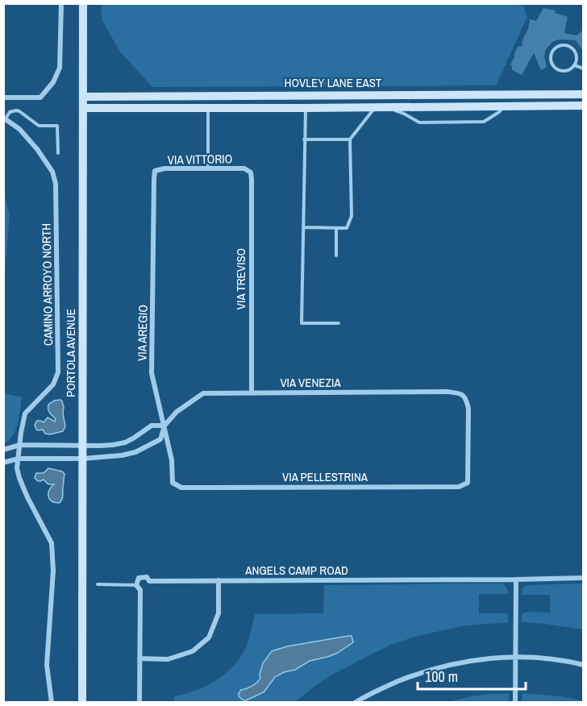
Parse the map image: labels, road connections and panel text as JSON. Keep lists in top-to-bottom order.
{
  "streets": {
    "street": [
      "HOVLEY LANE EAST",
      "VIA VITTORIO",
      "VIA TREVISO",
      "CAMINO ARROYO NORTH",
      "VIA AREGIO",
      "PORTOLA AVENUE",
      "VIA VENEZIA",
      "VIA PELLESTRINA",
      "ANGELS CAMP ROAD"
    ]
  },
  "crossings": [
    ["HOVLEY LANE EAST", "PORTOLA AVENUE"],
    ["VIA VITTORIO", "VIA TREVISO"],
    ["VIA VITTORIO", "VIA AREGIO"],
    ["VIA TREVISO", "VIA VENEZIA"],
    ["CAMINO ARROYO NORTH", "VIA VENEZIA"],
    ["VIA AREGIO", "VIA VENEZIA"],
    ["VIA AREGIO", "VIA PELLESTRINA"],
    ["PORTOLA AVENUE", "VIA VENEZIA"],
    ["VIA VENEZIA", "VIA PELLESTRINA"]
  ],
  "scale_bar": "100 m"
}
